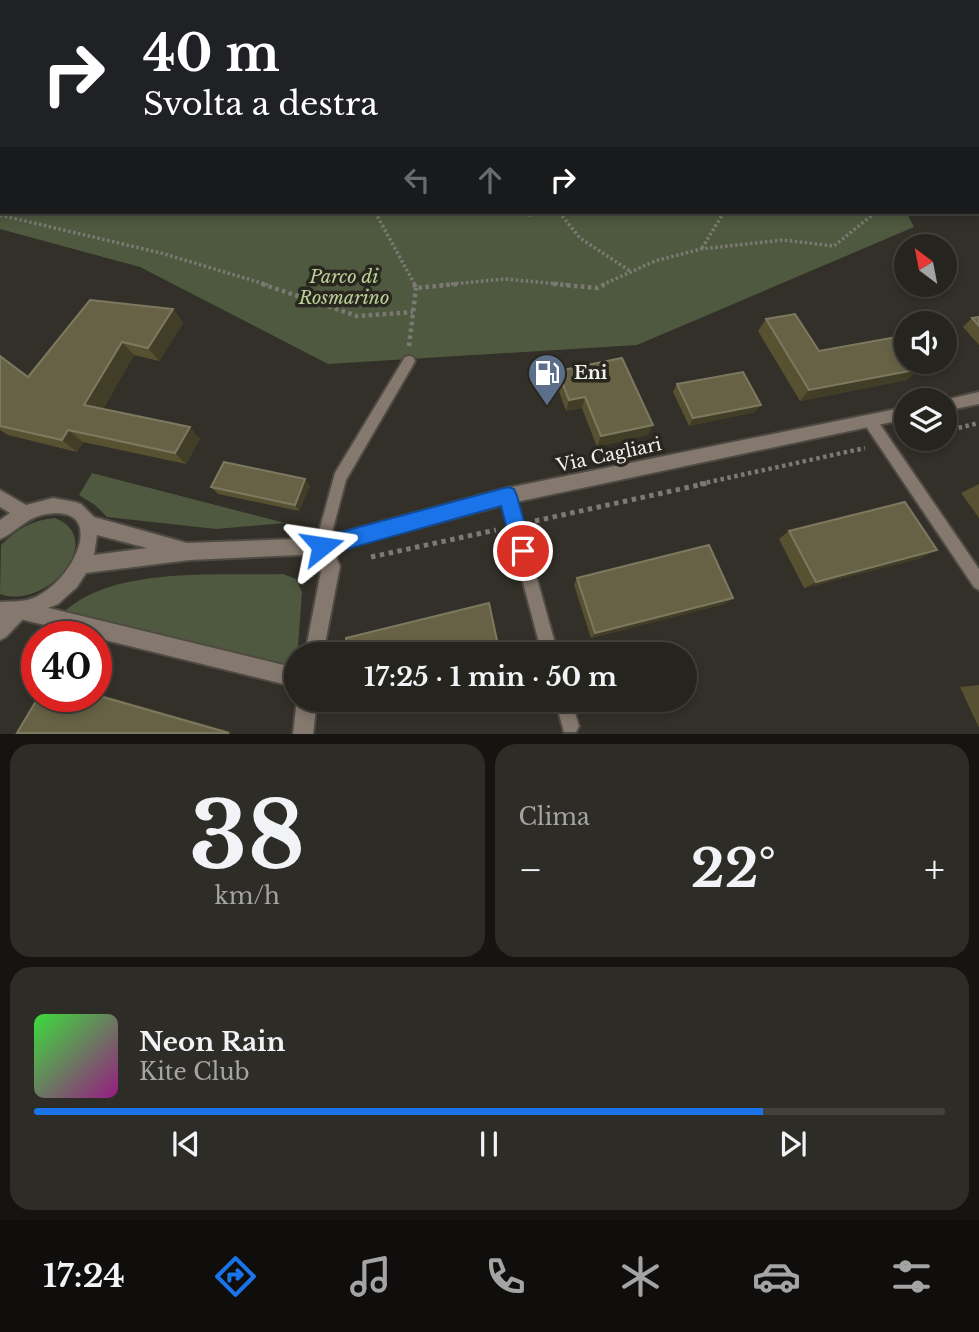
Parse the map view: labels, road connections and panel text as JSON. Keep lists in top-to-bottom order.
{
  "streets": {
    "street": ["Via Cagliari"]
  },
  "parks": ["Parco di Rosmarino"],
  "places": {
    "fuel station": ["Eni"]
  },
  "north": "top left",
  "page": {
    "turn": ["40 m", "Svolta a destra"],
    "limit": "40",
    "trip": "17:25 · 1 min · 50 m",
    "tile": [
      ["38", "km/h"],
      "Clima"
    ],
    "heat": ["−", "22°", "+"],
    "song": ["Neon Rain", "Kite Club"],
    "tabs": "17:24"
  }
}
